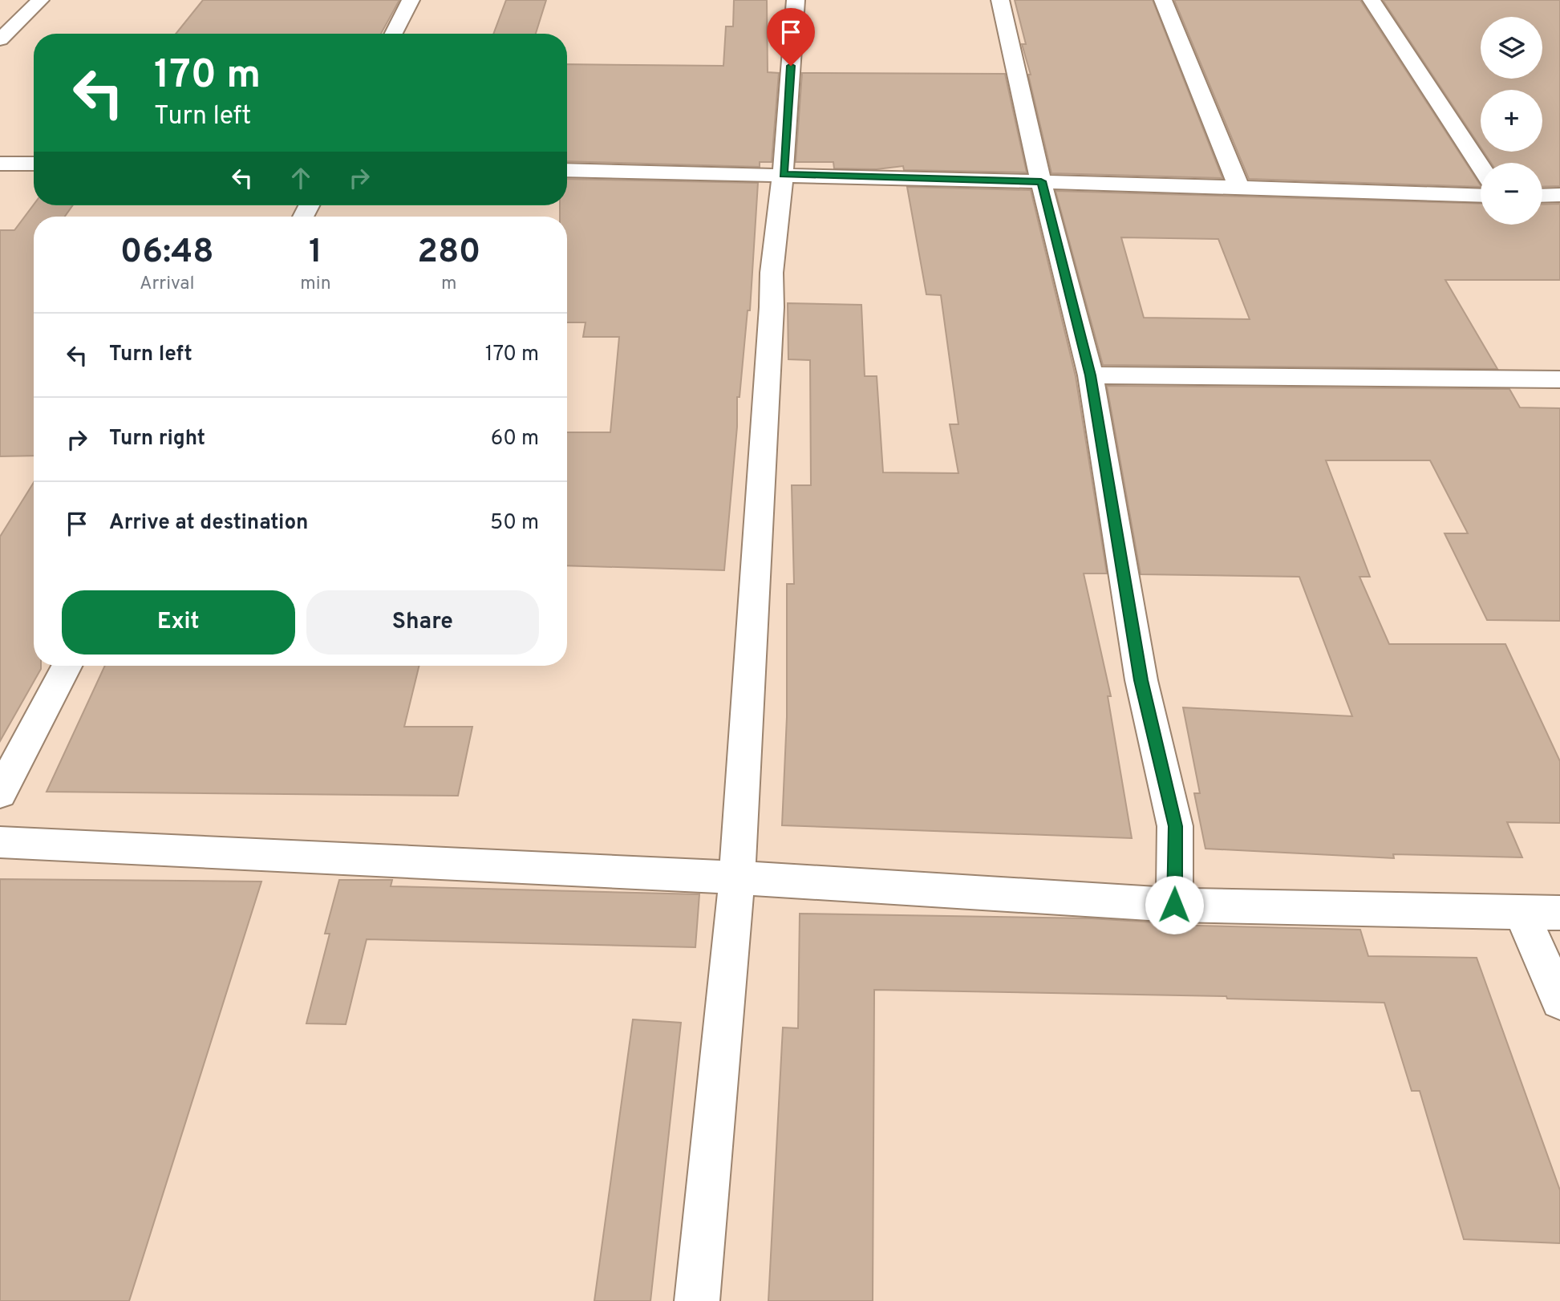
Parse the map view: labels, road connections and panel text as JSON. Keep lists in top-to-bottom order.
{
  "page": {
    "map_buttons": ["+", "−"],
    "turn": ["170 m", "Turn left"],
    "eta": [
      "06:48",
      "Arrival",
      "1",
      "min",
      "280",
      "m"
    ],
    "list": [
      {
        "name": "Turn left",
        "value": "170 m"
      },
      {
        "name": "Turn right",
        "value": "60 m"
      },
      {
        "name": "Arrive at destination",
        "value": "50 m"
      }
    ],
    "buttons": ["Exit", "Share"]
  }
}
